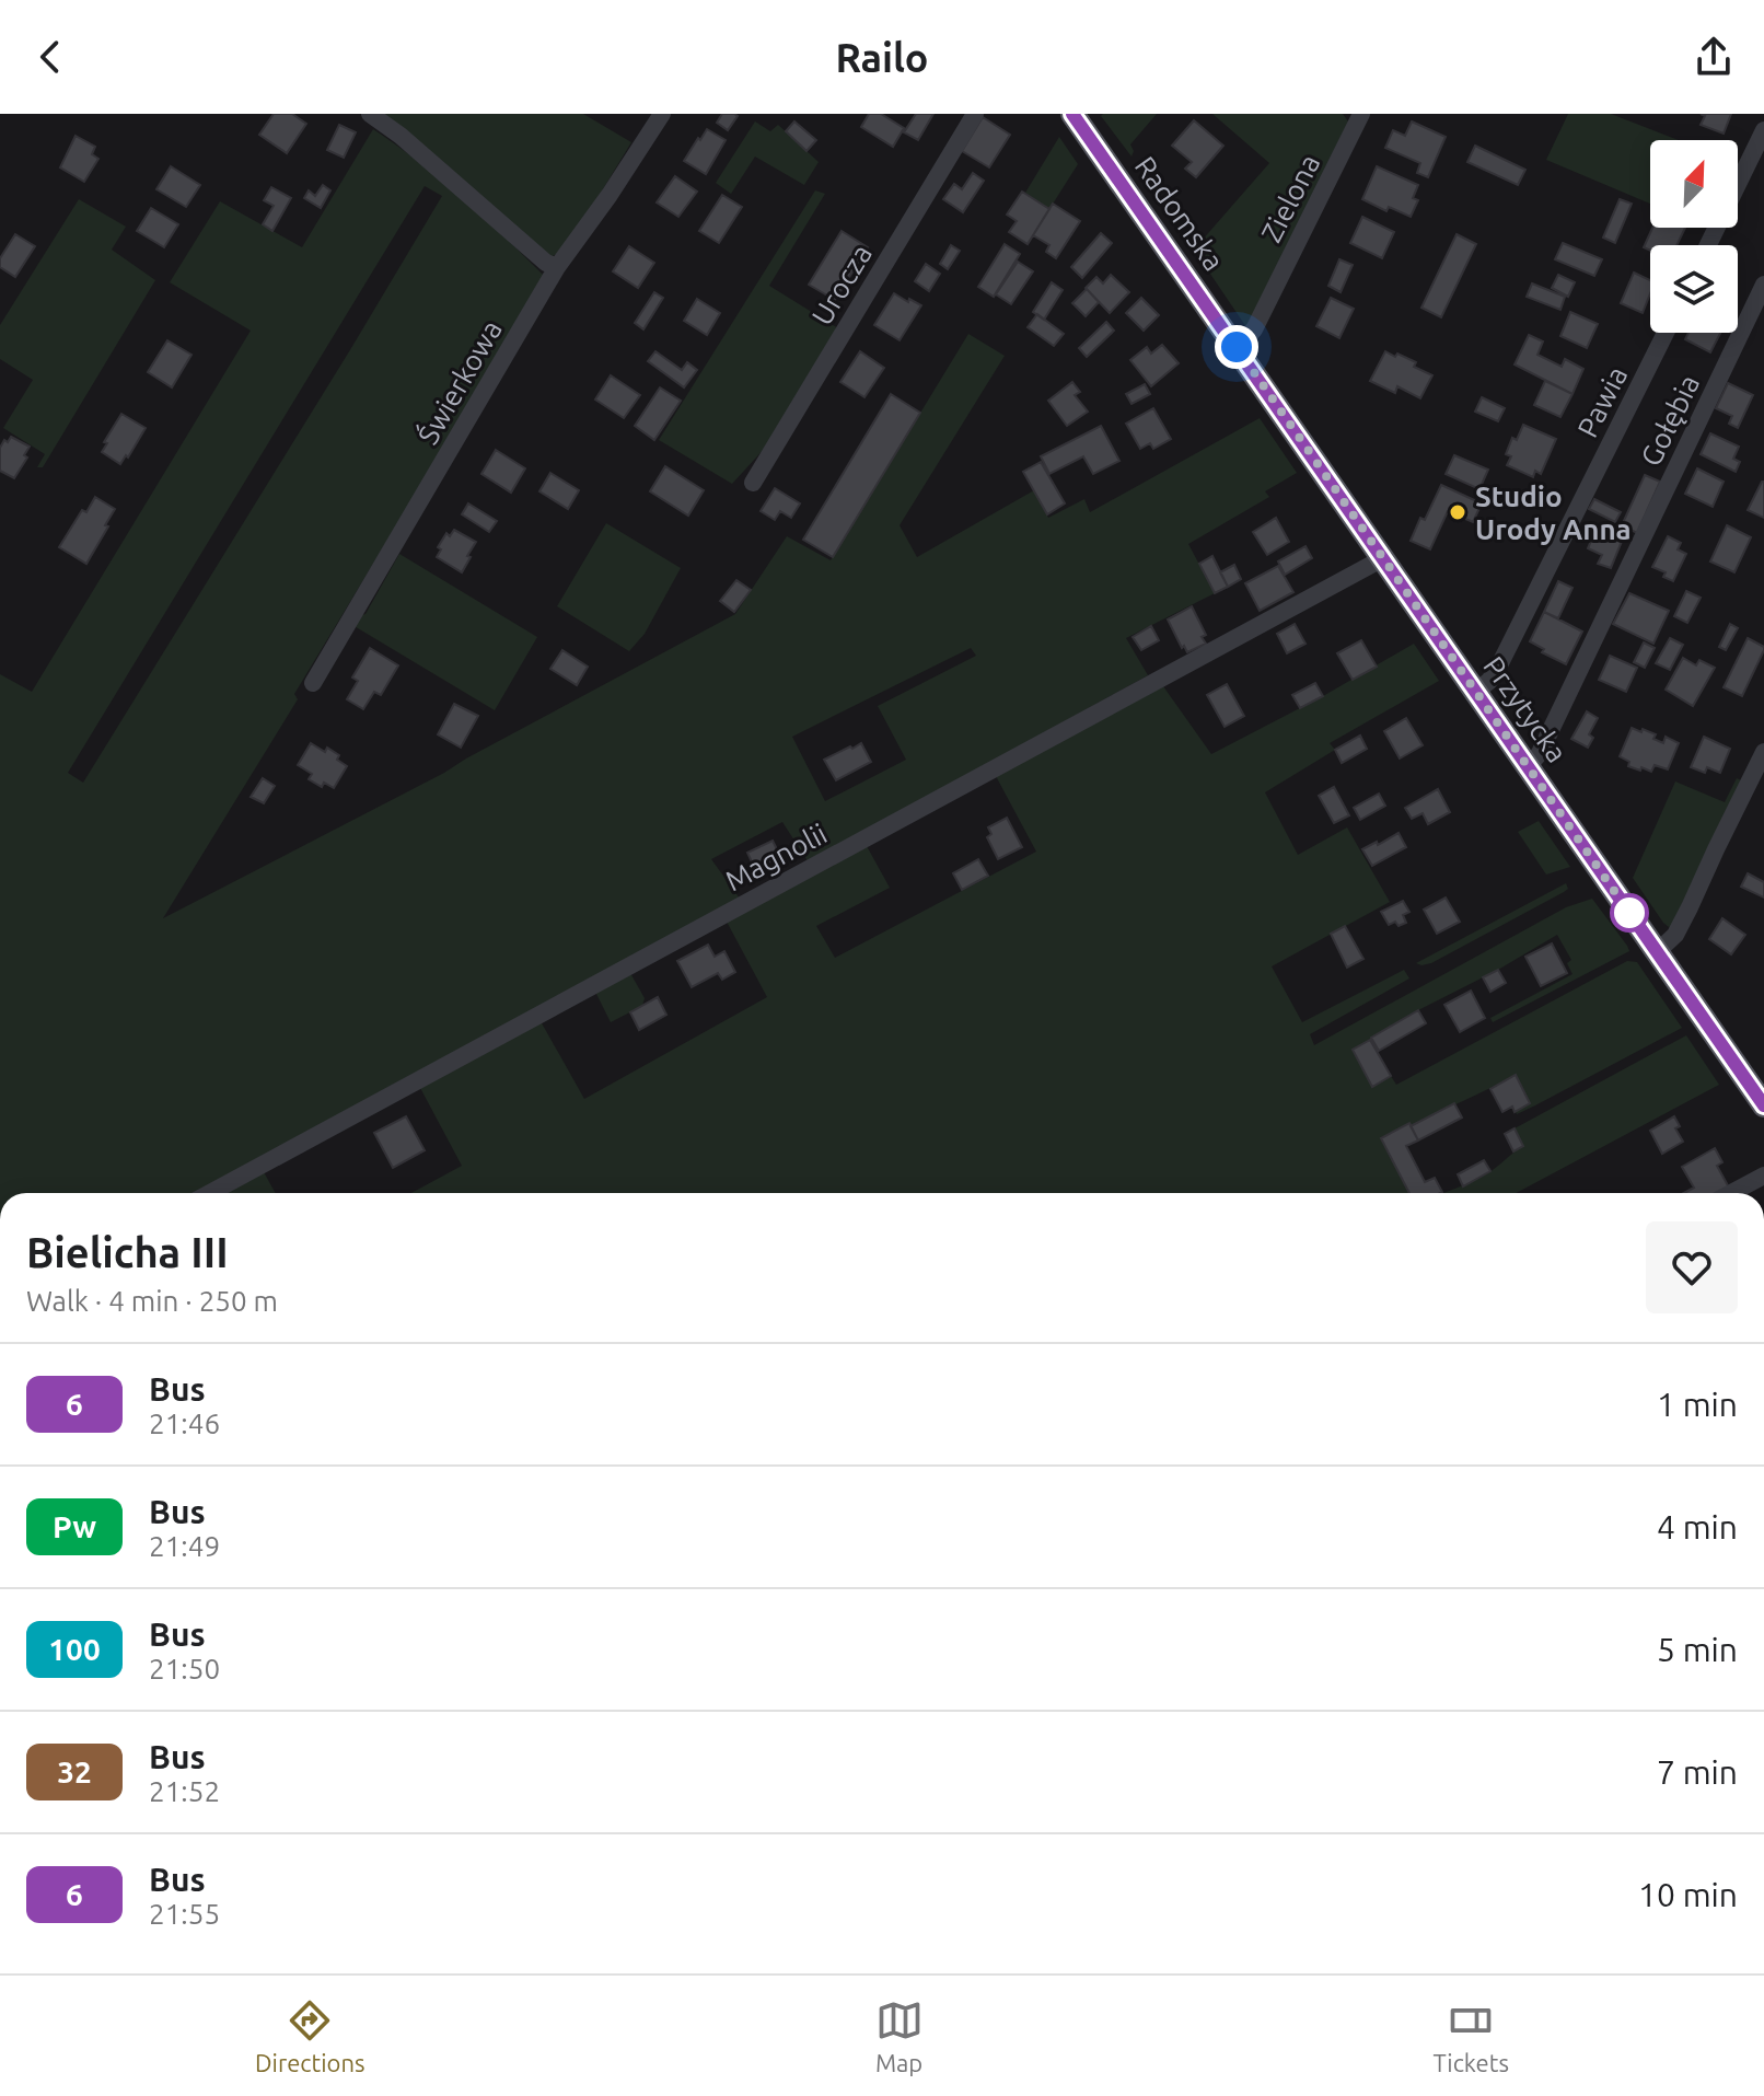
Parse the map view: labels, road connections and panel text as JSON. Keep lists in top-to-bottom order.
{
  "streets": {
    "main road": ["Radomska", "Przytycka"],
    "street": [
      "Zielona",
      "Urocza",
      "Świerkowa",
      "Pawia",
      "Gołębia",
      "Magnolii"
    ]
  },
  "crossings": [
    ["Zielona", "Radomska"],
    ["Zielona", "Przytycka"],
    ["Radomska", "Przytycka"],
    ["Pawia", "Przytycka"],
    ["Gołębia", "Przytycka"],
    ["Przytycka", "Magnolii"]
  ],
  "places": ["Studio Urody Anna"],
  "lines": ["bus line 6"],
  "north": "top right",
  "page": {
    "header": "Railo",
    "heading": ["Bielicha III", "Walk · 4 min · 250 m"],
    "list": [
      {
        "mark": "6",
        "name": "Bus",
        "note": "21:46",
        "value": "1 min"
      },
      {
        "mark": "Pw",
        "name": "Bus",
        "note": "21:49",
        "value": "4 min"
      },
      {
        "mark": "100",
        "name": "Bus",
        "note": "21:50",
        "value": "5 min"
      },
      {
        "mark": "32",
        "name": "Bus",
        "note": "21:52",
        "value": "7 min"
      },
      {
        "mark": "6",
        "name": "Bus",
        "note": "21:55",
        "value": "10 min"
      }
    ],
    "tabs": ["Directions", "Map", "Tickets"]
  }
}
